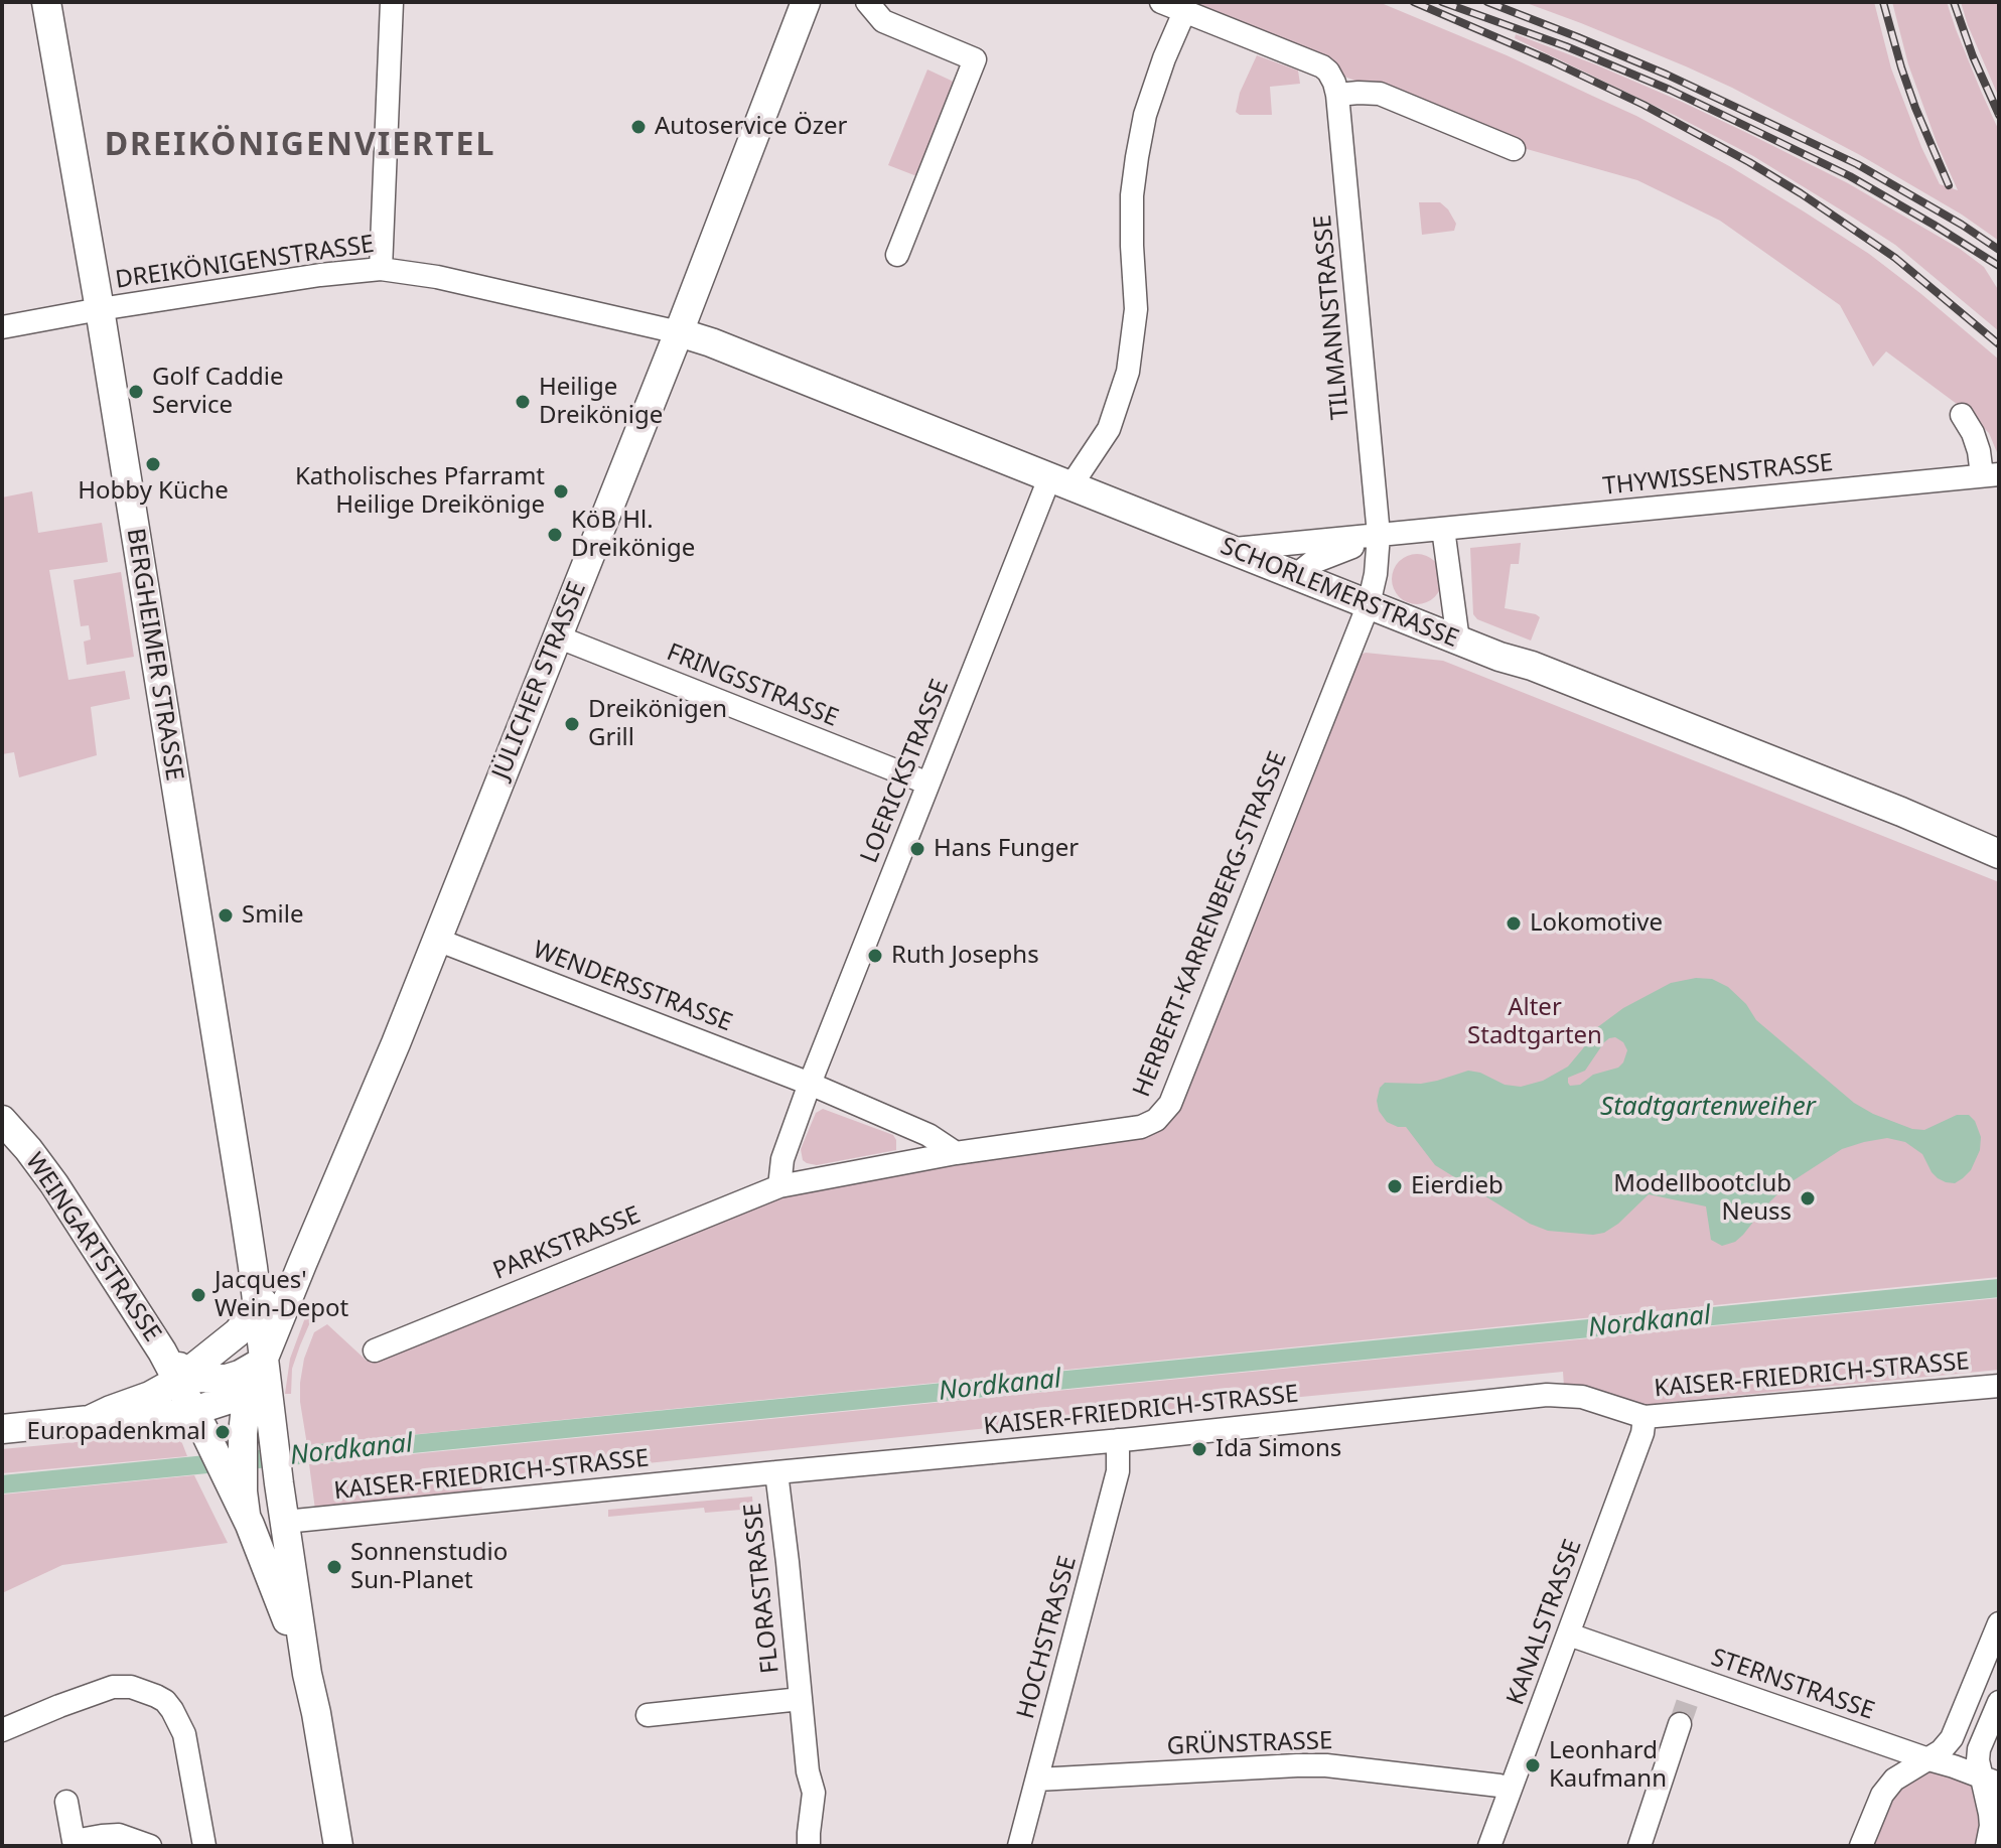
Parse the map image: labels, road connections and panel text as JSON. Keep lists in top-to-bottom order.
{
  "streets": {
    "main road": [
      "SCHORLEMERSTRASSE",
      "BERGHEIMER STRASSE",
      "JÜLICHER STRASSE",
      "WEINGARTSTRASSE"
    ],
    "street": [
      "DREIKÖNIGENSTRASSE",
      "TILMANNSTRASSE",
      "THYWISSENSTRASSE",
      "FRINGSSTRASSE",
      "LOERICKSTRASSE",
      "HERBERT-KARRENBERG-STRASSE",
      "WENDERSSTRASSE",
      "PARKSTRASSE",
      "KAISER-FRIEDRICH-STRASSE",
      "FLORASTRASSE",
      "KANALSTRASSE",
      "HOCHSTRASSE",
      "STERNSTRASSE",
      "GRÜNSTRASSE"
    ]
  },
  "crossings": [
    ["DREIKÖNIGENSTRASSE", "SCHORLEMERSTRASSE"],
    ["DREIKÖNIGENSTRASSE", "BERGHEIMER STRASSE"],
    ["DREIKÖNIGENSTRASSE", "JÜLICHER STRASSE"],
    ["TILMANNSTRASSE", "THYWISSENSTRASSE"],
    ["TILMANNSTRASSE", "SCHORLEMERSTRASSE"],
    ["TILMANNSTRASSE", "HERBERT-KARRENBERG-STRASSE"],
    ["THYWISSENSTRASSE", "SCHORLEMERSTRASSE"],
    ["SCHORLEMERSTRASSE", "JÜLICHER STRASSE"],
    ["SCHORLEMERSTRASSE", "LOERICKSTRASSE"],
    ["SCHORLEMERSTRASSE", "HERBERT-KARRENBERG-STRASSE"],
    ["BERGHEIMER STRASSE", "JÜLICHER STRASSE"],
    ["BERGHEIMER STRASSE", "WEINGARTSTRASSE"],
    ["JÜLICHER STRASSE", "FRINGSSTRASSE"],
    ["JÜLICHER STRASSE", "WENDERSSTRASSE"],
    ["JÜLICHER STRASSE", "WEINGARTSTRASSE"],
    ["FRINGSSTRASSE", "LOERICKSTRASSE"],
    ["LOERICKSTRASSE", "HERBERT-KARRENBERG-STRASSE"],
    ["LOERICKSTRASSE", "WENDERSSTRASSE"],
    ["LOERICKSTRASSE", "PARKSTRASSE"],
    ["HERBERT-KARRENBERG-STRASSE", "WENDERSSTRASSE"],
    ["HERBERT-KARRENBERG-STRASSE", "PARKSTRASSE"],
    ["KAISER-FRIEDRICH-STRASSE", "FLORASTRASSE"],
    ["KAISER-FRIEDRICH-STRASSE", "KANALSTRASSE"],
    ["KAISER-FRIEDRICH-STRASSE", "HOCHSTRASSE"],
    ["KANALSTRASSE", "STERNSTRASSE"],
    ["KANALSTRASSE", "GRÜNSTRASSE"],
    ["HOCHSTRASSE", "GRÜNSTRASSE"]
  ],
  "districts": ["DREIKÖNIGENVIERTEL"],
  "water": ["Stadtgartenweiher", "Nordkanal"],
  "parks": ["Alter Stadtgarten"],
  "places": [
    "Autoservice Özer",
    "Golf Caddie Service",
    "Heilige Dreikönige",
    "Hobby Küche",
    "Katholisches Pfarramt Heilige Dreikönige",
    "KöB Hl. Dreikönige",
    "Dreikönigen Grill",
    "Hans Funger",
    "Smile",
    "Lokomotive",
    "Ruth Josephs",
    "Eierdieb",
    "Modellbootclub Neuss",
    "Jacques' Wein-Depot",
    "Europadenkmal",
    "Ida Simons",
    "Sonnenstudio Sun-Planet",
    "Leonhard Kaufmann"
  ]
}
